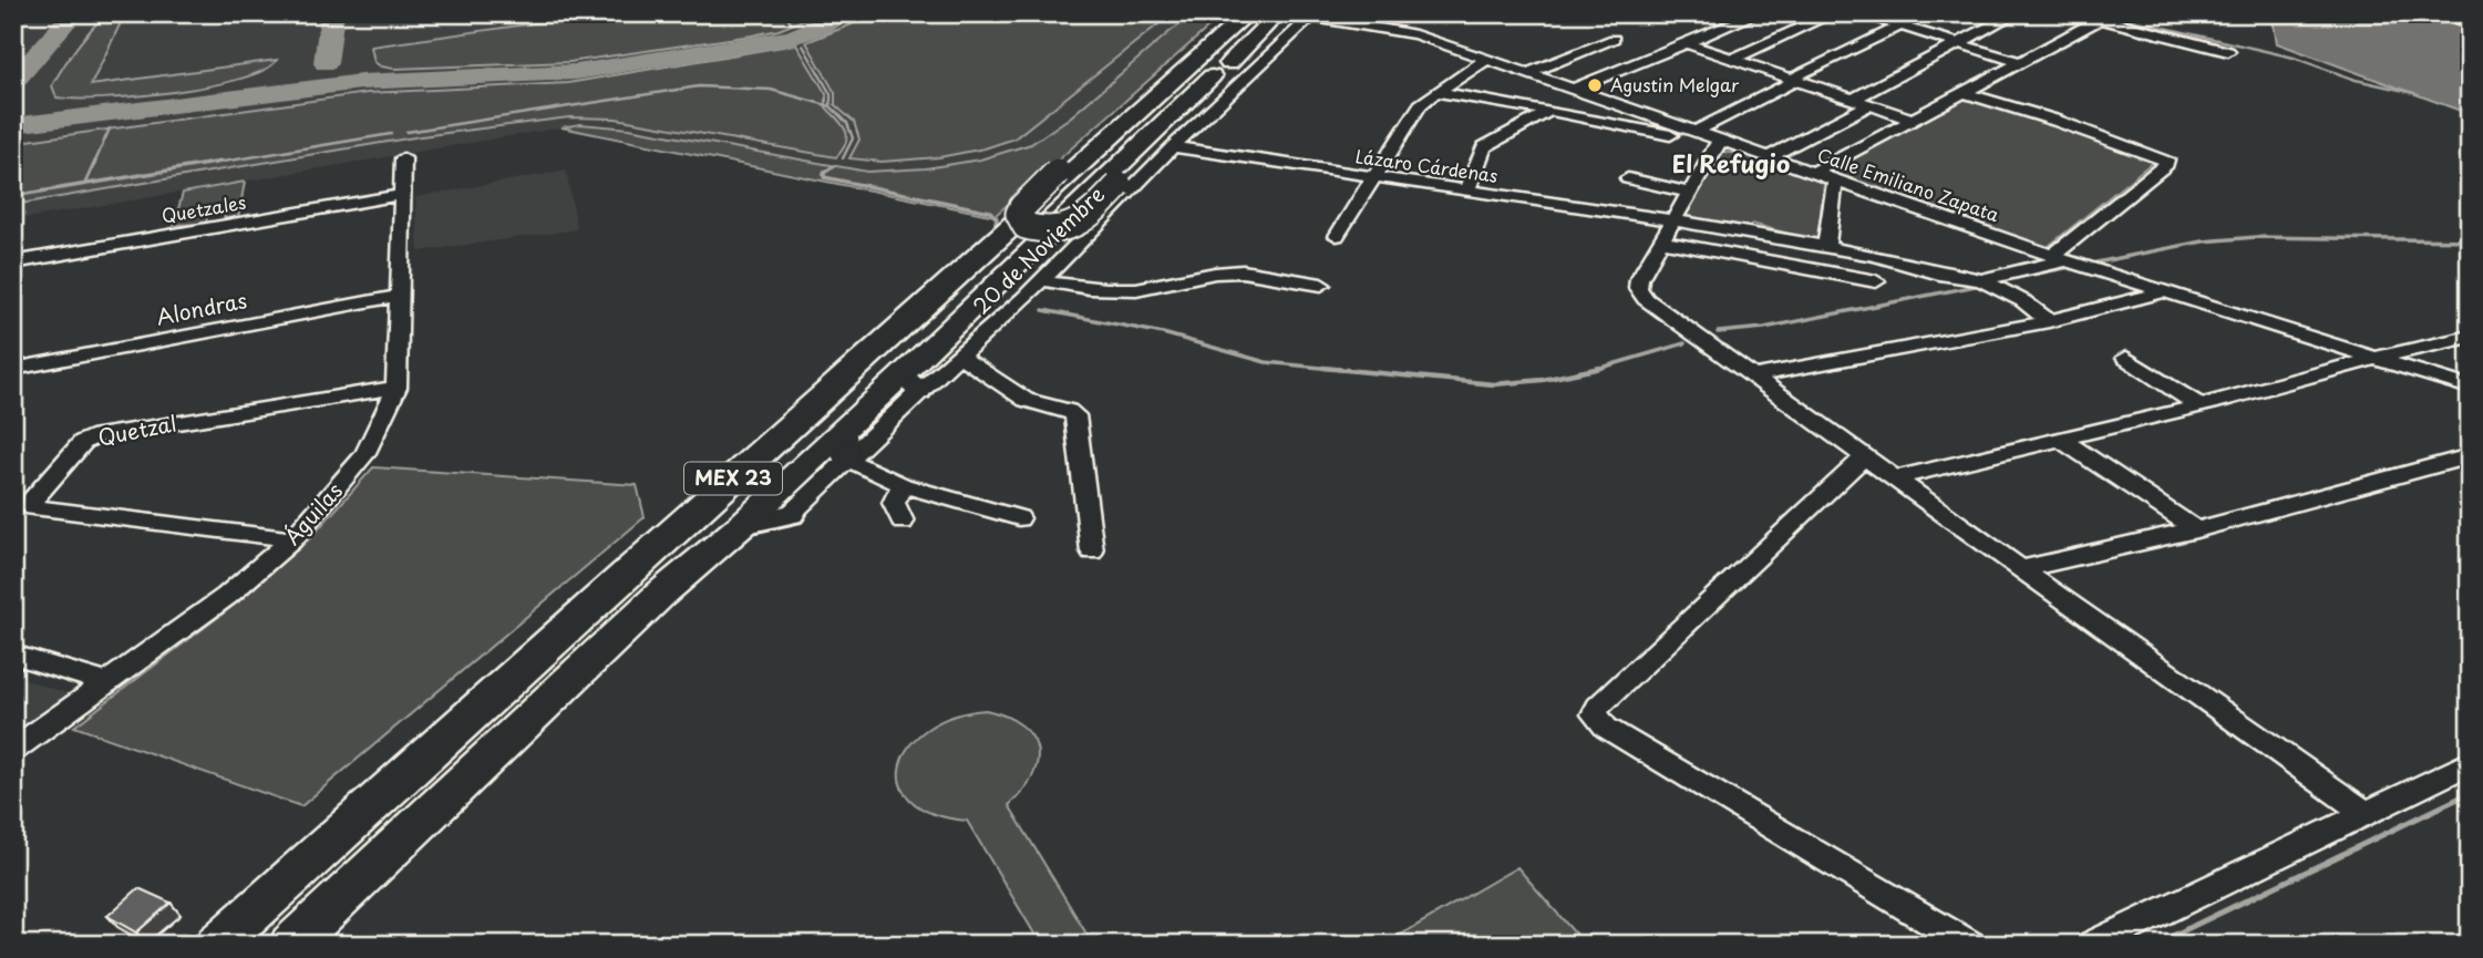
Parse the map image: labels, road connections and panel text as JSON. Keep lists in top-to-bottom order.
{
  "streets": {
    "highway": ["MEX 23"],
    "street": [
      "Lázaro Cárdenas",
      "Calle Emiliano Zapata",
      "Quetzales",
      "20 de Noviembre",
      "Alondras",
      "Quetzal",
      "Águilas"
    ]
  },
  "crossings": [
    ["Lázaro Cárdenas", "20 de Noviembre"],
    ["Calle Emiliano Zapata", "20 de Noviembre"],
    ["Quetzales", "Águilas"],
    ["20 de Noviembre", "MEX 23"],
    ["Alondras", "Águilas"],
    ["Quetzal", "Águilas"]
  ],
  "districts": ["El Refugio"],
  "places": ["Agustin Melgar"]
}
